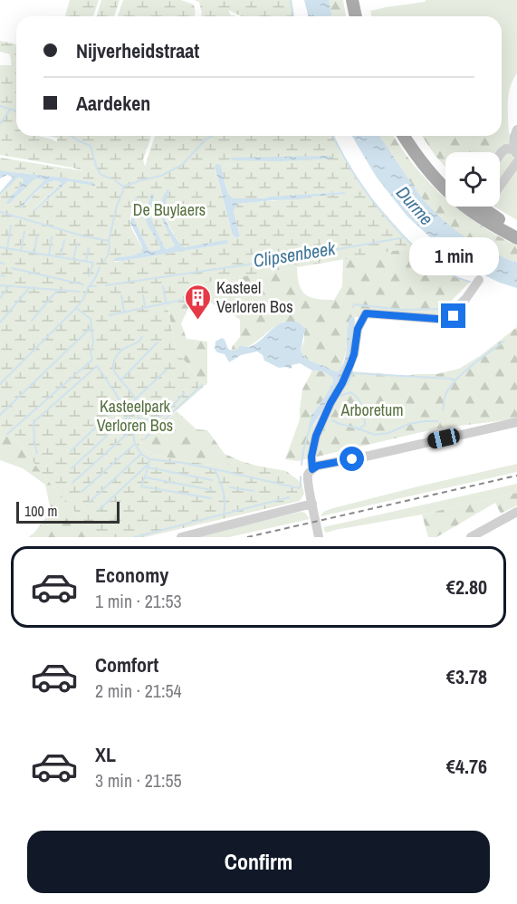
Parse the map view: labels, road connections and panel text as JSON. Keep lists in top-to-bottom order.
{
  "water": ["Durme", "Clipsenbeek"],
  "parks": ["De Buylaers", "Kasteelpark Verloren Bos", "Arboretum"],
  "places": {
    "building": ["Kasteel Verloren Bos"]
  },
  "scale_bar": "100 m",
  "page": {
    "banner": ["Nijverheidstraat", "Aardeken"],
    "bubble": "1 min",
    "scale": "100 m",
    "list": [
      {
        "name": "Economy",
        "note": "1 min · 21:53",
        "value": "€2.80"
      },
      {
        "name": "Comfort",
        "note": "2 min · 21:54",
        "value": "€3.78"
      },
      {
        "name": "XL",
        "note": "3 min · 21:55",
        "value": "€4.76"
      }
    ],
    "buttons": "Confirm"
  }
}
